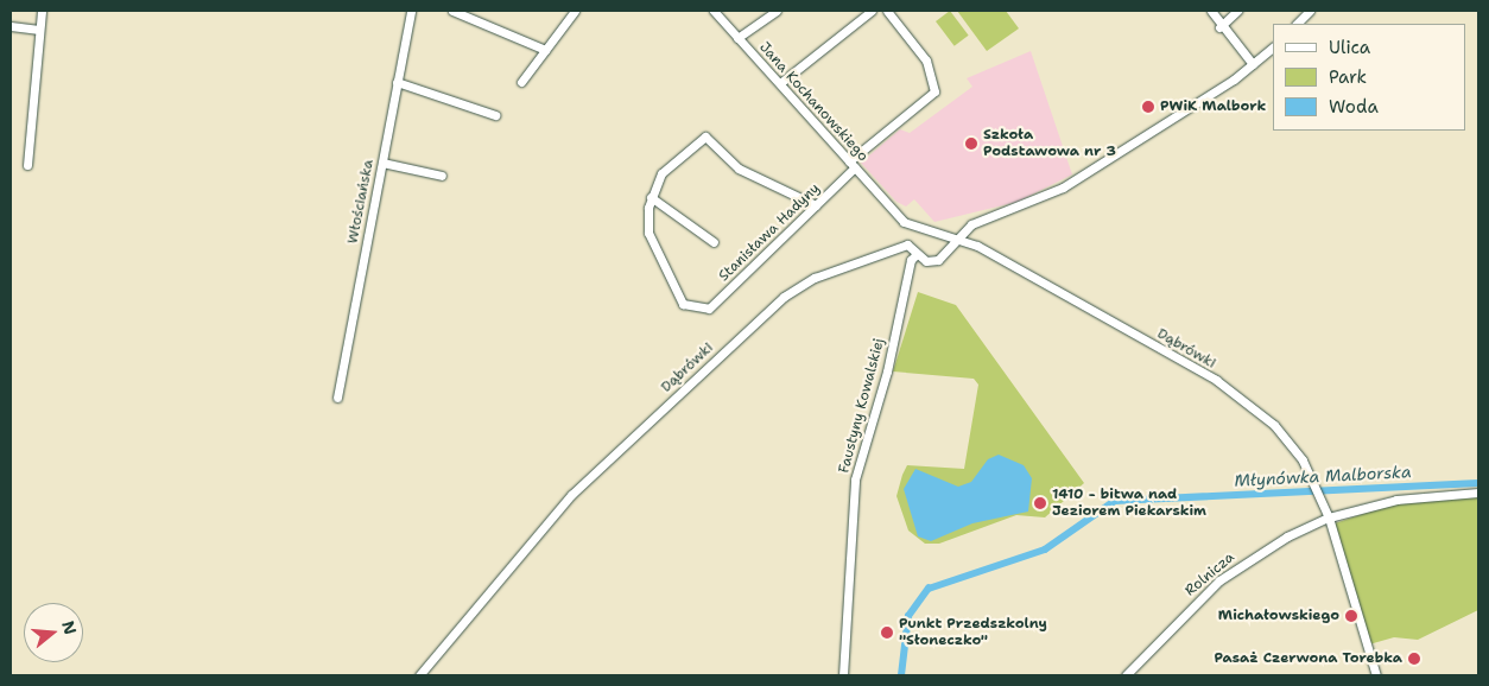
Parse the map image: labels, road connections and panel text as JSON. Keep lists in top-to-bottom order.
{
  "streets": {
    "street": [
      "Jana Kochanowskiego",
      "Włościańska",
      "Stanisława Hadyny",
      "Dąbrówki",
      "Faustyny Kowalskiej",
      "Rolnicza"
    ]
  },
  "crossings": [
    ["Jana Kochanowskiego", "Stanisława Hadyny"],
    ["Jana Kochanowskiego", "Dąbrówki"],
    ["Dąbrówki", "Faustyny Kowalskiej"],
    ["Dąbrówki", "Rolnicza"]
  ],
  "water": ["Młynówka Malborska"],
  "places": [
    "PWiK Malbork",
    "Szkoła Podstawowa nr 3",
    "1410 - bitwa nad Jeziorem Piekarskim",
    "Michałowskiego",
    "Punkt Przedszkolny \"Słoneczko\"",
    "Pasaż Czerwona Torebka"
  ],
  "legend": ["Ulica", "Park", "Woda"],
  "north": "right"
}
